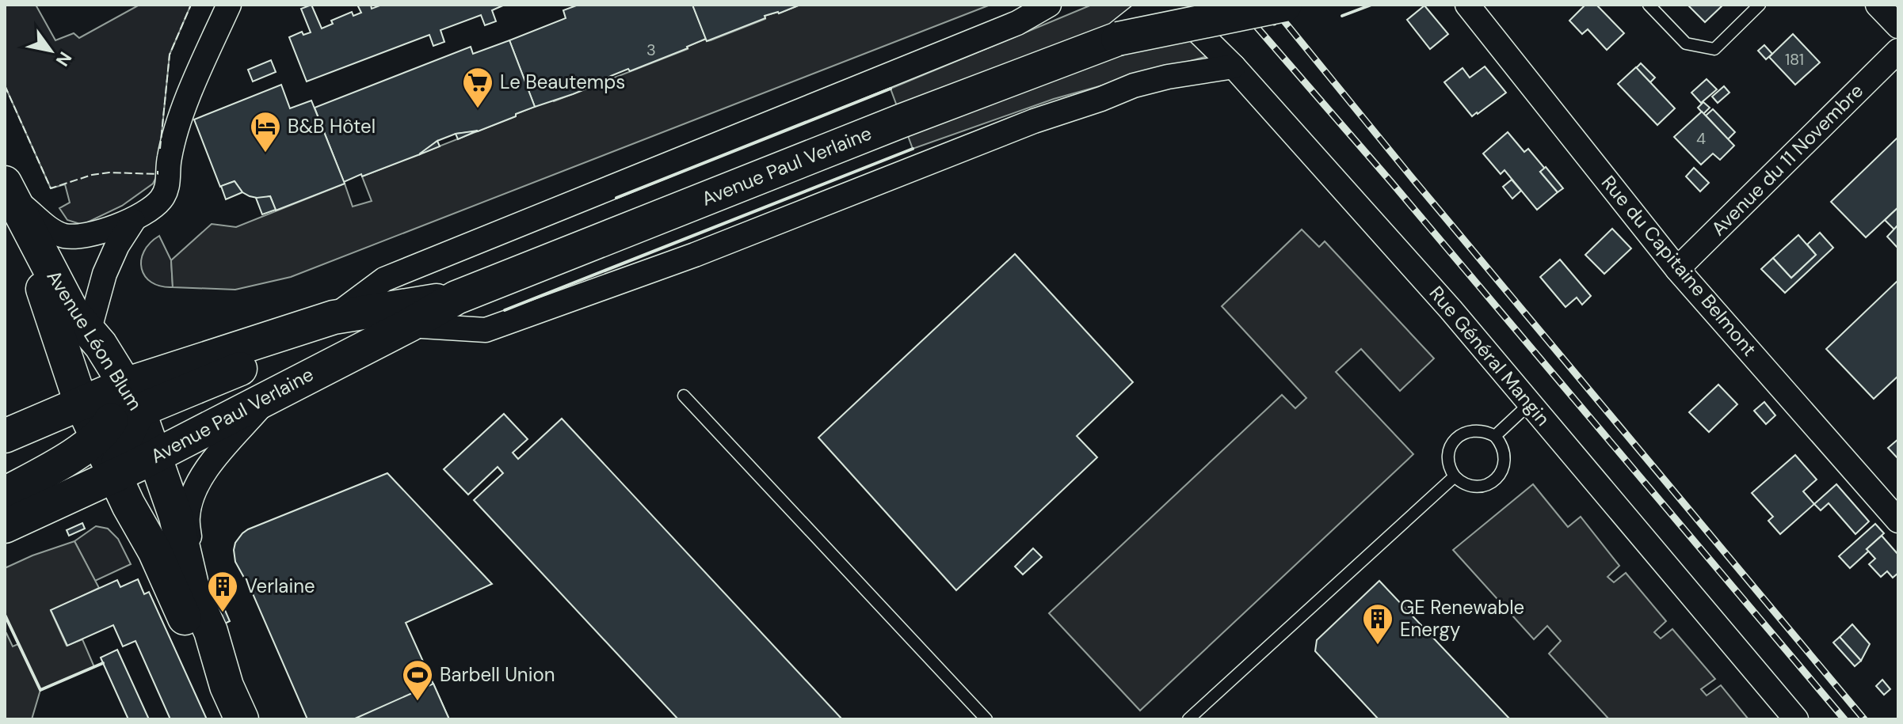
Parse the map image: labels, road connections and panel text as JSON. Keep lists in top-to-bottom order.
{
  "streets": {
    "main road": ["Avenue Paul Verlaine", "Avenue Léon Blum"],
    "street": ["Avenue du 11 Novembre", "Rue du Capitaine Belmont", "Rue Général Mangin"]
  },
  "crossings": [
    ["Avenue du 11 Novembre", "Rue du Capitaine Belmont"],
    ["Avenue Paul Verlaine", "Avenue Léon Blum"]
  ],
  "places": {
    "supermarket": ["Le Beautemps"],
    "hotel": ["B&B Hôtel"],
    "building": ["Verlaine", "GE Renewable Energy"],
    "sports": ["Barbell Union"]
  },
  "house_numbers": ["3", "181", "4"],
  "north": "bottom right"
}
